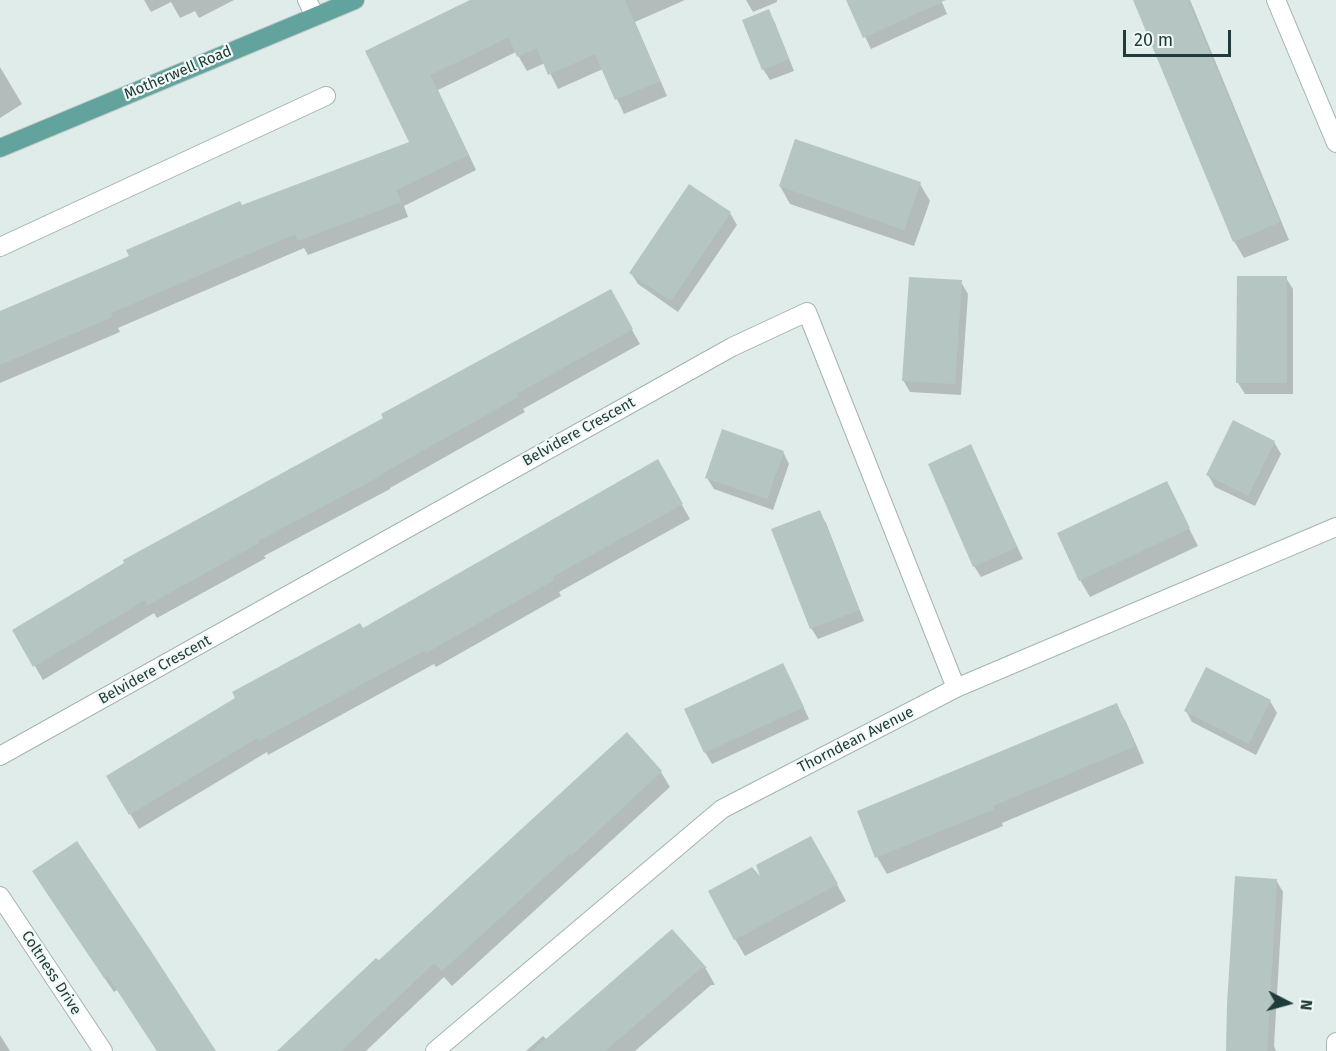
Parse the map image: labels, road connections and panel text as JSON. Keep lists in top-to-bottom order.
{
  "streets": {
    "main road": ["Motherwell Road"],
    "street": ["Belvidere Crescent", "Thorndean Avenue", "Coltness Drive"]
  },
  "crossings": [
    ["Belvidere Crescent", "Thorndean Avenue"]
  ],
  "scale_bar": "20 m",
  "north": "right"
}
